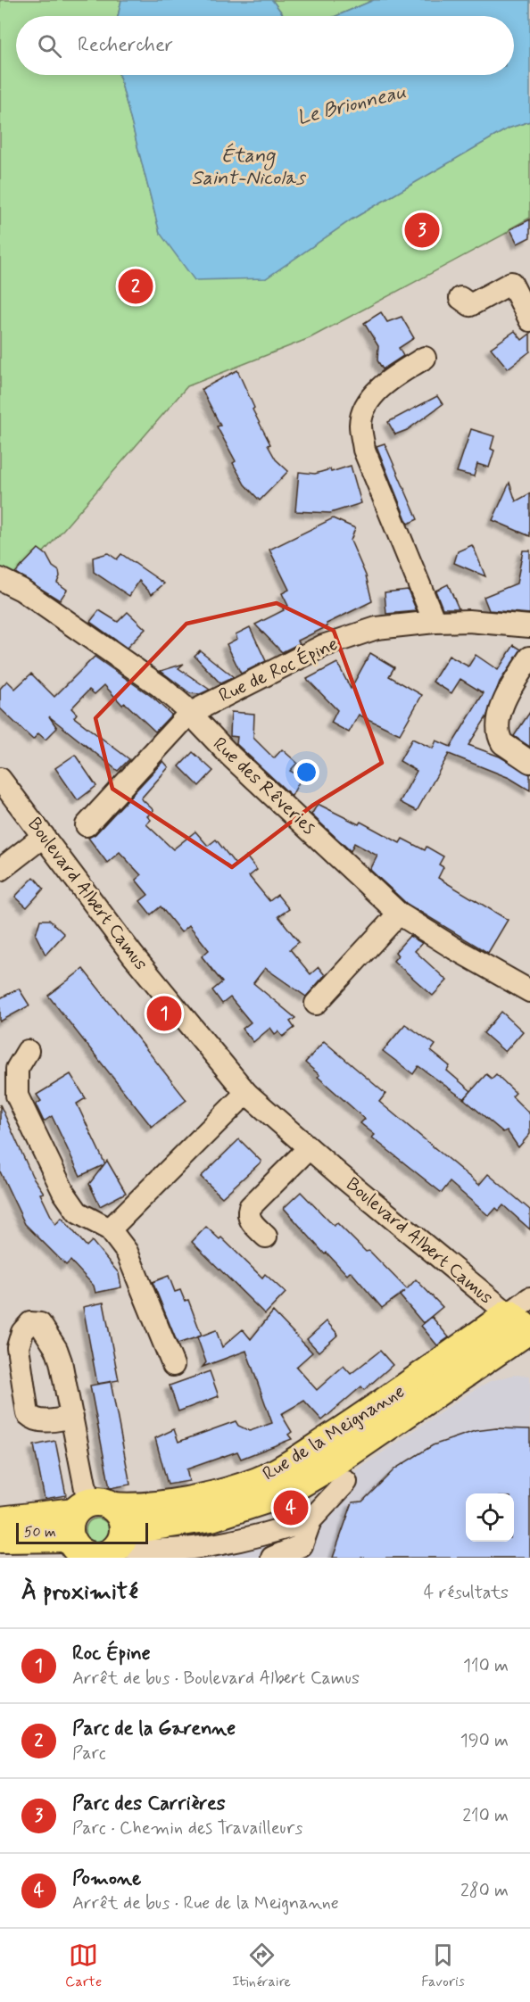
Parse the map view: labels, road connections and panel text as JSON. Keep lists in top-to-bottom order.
{
  "streets": {
    "main road": ["Rue de la Meignanne"],
    "street": ["Rue de Roc Épine", "Rue des Rêveries", "Boulevard Albert Camus"]
  },
  "crossings": [
    ["Rue de Roc Épine", "Rue des Rêveries"],
    ["Boulevard Albert Camus", "Rue de la Meignanne"]
  ],
  "water": ["Le Brionneau", "Étang Saint-Nicolas"],
  "scale_bar": "50 m",
  "page": {
    "search": "Rechercher",
    "pins": [
      "3",
      "2",
      "1",
      "4"
    ],
    "scale": "50 m",
    "heading": ["À proximité", "4 résultats"],
    "list": [
      {
        "mark": "1",
        "name": "Roc Épine",
        "note": "Arrêt de bus · Boulevard Albert Camus",
        "value": "110 m"
      },
      {
        "mark": "2",
        "name": "Parc de la Garenne",
        "note": "Parc",
        "value": "190 m"
      },
      {
        "mark": "3",
        "name": "Parc des Carrières",
        "note": "Parc · Chemin des Travailleurs",
        "value": "210 m"
      },
      {
        "mark": "4",
        "name": "Pomone",
        "note": "Arrêt de bus · Rue de la Meignanne",
        "value": "280 m"
      }
    ],
    "nav": ["Carte", "Itinéraire", "Favoris"]
  }
}
